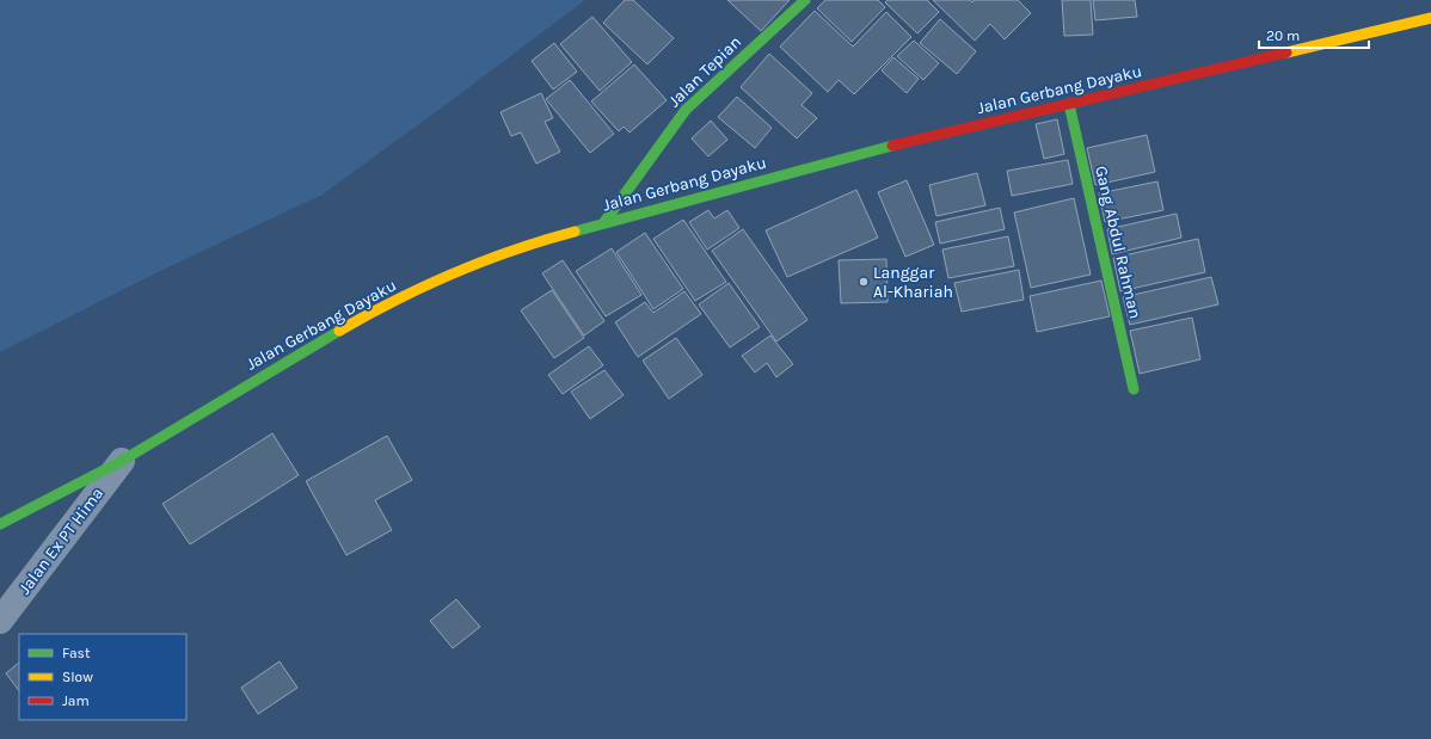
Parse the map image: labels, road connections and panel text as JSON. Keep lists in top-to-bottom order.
{
  "streets": {
    "main road": ["Jalan Tepian", "Jalan Gerbang Dayaku", "Gang Abdul Rahman"],
    "street": ["Jalan Ex PT Hima"]
  },
  "crossings": [
    ["Jalan Tepian", "Jalan Gerbang Dayaku"],
    ["Jalan Gerbang Dayaku", "Gang Abdul Rahman"],
    ["Jalan Gerbang Dayaku", "Jalan Ex PT Hima"]
  ],
  "places": ["Langgar Al-Khariah"],
  "legend": ["Fast", "Slow", "Jam"],
  "scale_bar": "20 m"
}
